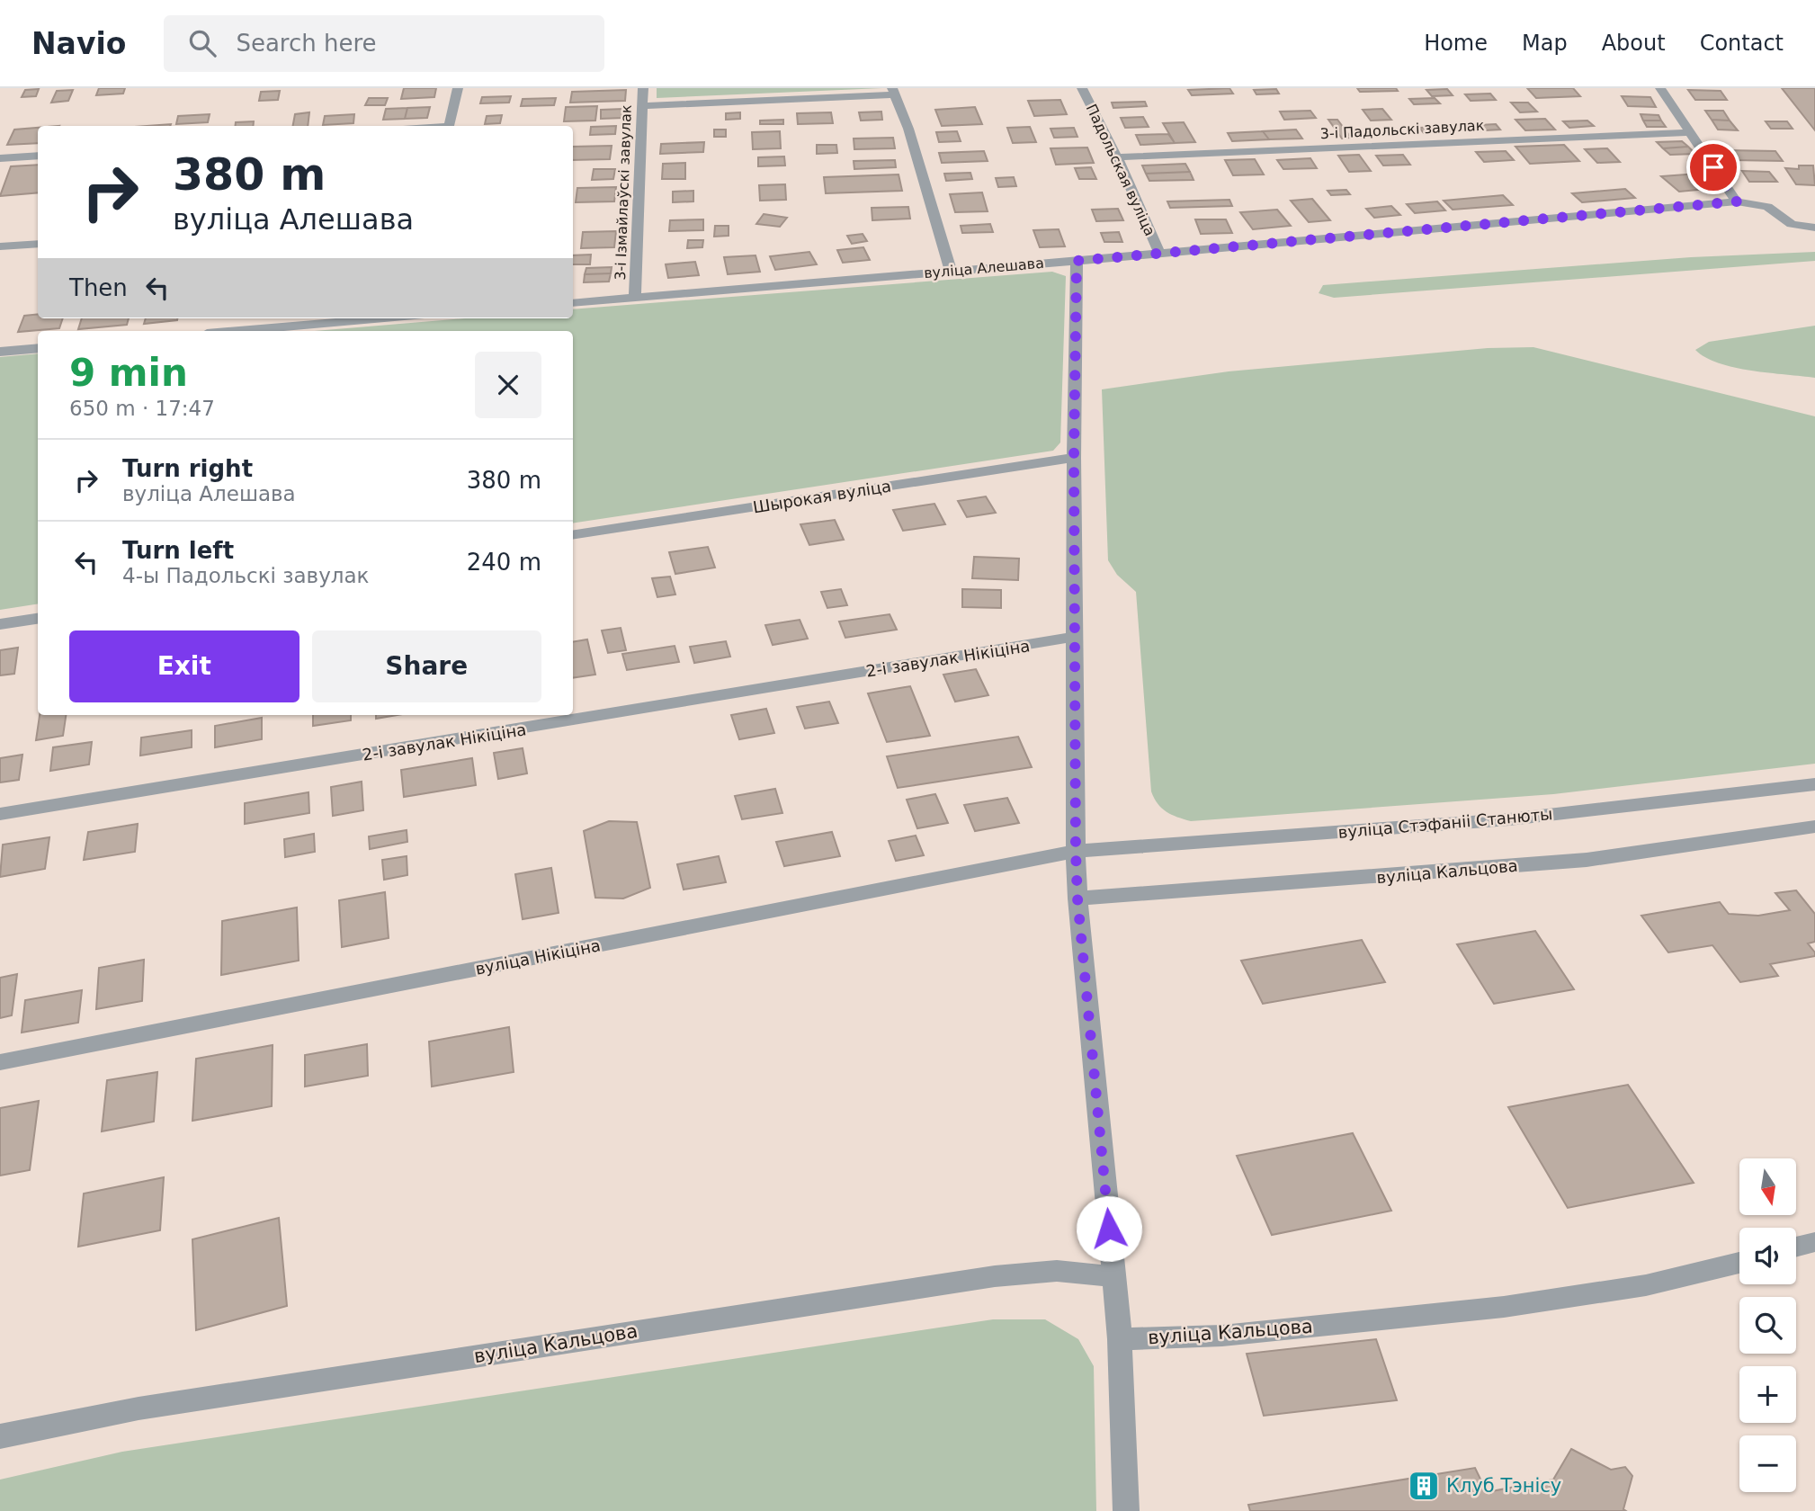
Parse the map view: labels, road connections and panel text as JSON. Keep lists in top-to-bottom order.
{
  "streets": {
    "street": [
      "3-і Падольскі завулак",
      "Падольская вуліца",
      "3-і Ізмайлаўскі завулак",
      "вуліца Алешава",
      "Шырокая вуліца",
      "2-і завулак Нікіціна",
      "вуліца Стэфаніі Станюты",
      "вуліца Кальцова",
      "вуліца Нікіціна"
    ]
  },
  "crossings": [
    ["3-і Падольскі завулак", "Падольская вуліца"],
    ["Падольская вуліца", "вуліца Алешава"],
    ["3-і Ізмайлаўскі завулак", "вуліца Алешава"],
    ["вуліца Стэфаніі Станюты", "вуліца Нікіціна"]
  ],
  "places": {
    "building": ["Клуб Тэнісу"]
  },
  "north": "bottom",
  "page": {
    "header": "Navio",
    "search": "Search here",
    "nav": [
      "Home",
      "Map",
      "About",
      "Contact"
    ],
    "turn": ["380 m", "вуліца Алешава"],
    "then": "Then",
    "heading": ["9 min", "650 m · 17:47"],
    "list": [
      {
        "name": "Turn right",
        "note": "вуліца Алешава",
        "value": "380 m"
      },
      {
        "name": "Turn left",
        "note": "4-ы Падольскі завулак",
        "value": "240 m"
      }
    ],
    "buttons": ["Exit", "Share"],
    "map_buttons": ["+", "−"]
  }
}
